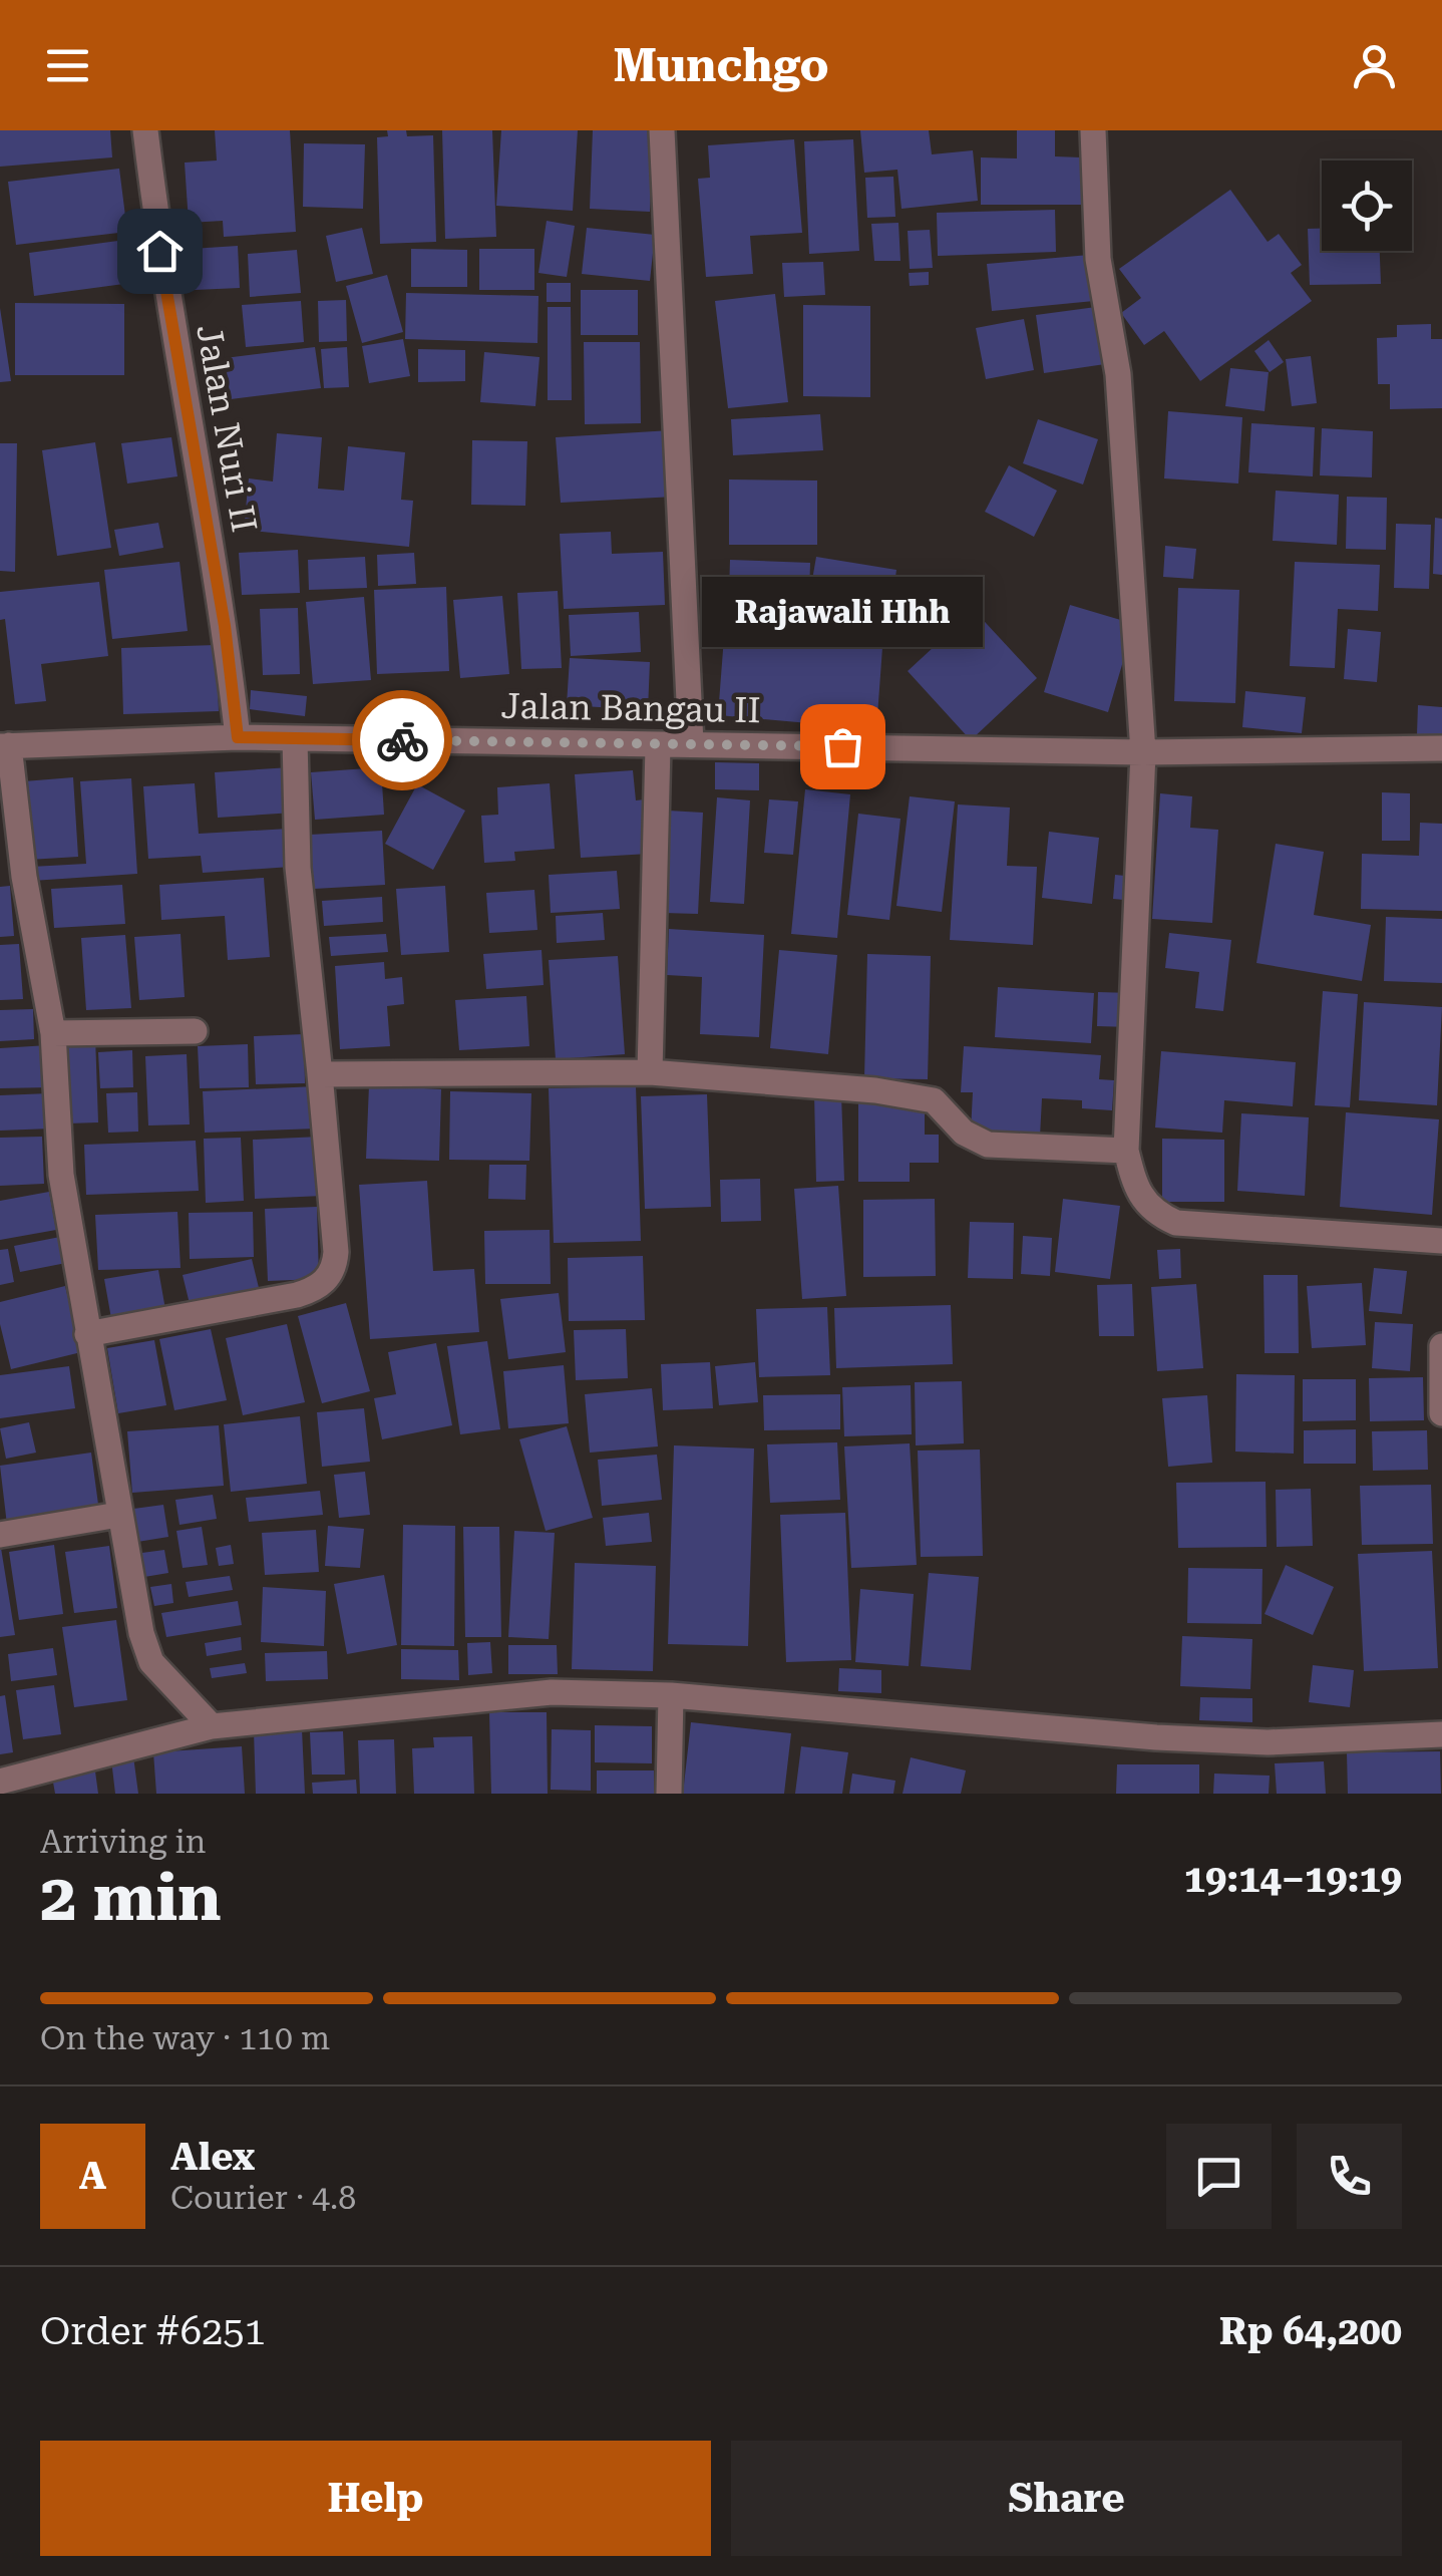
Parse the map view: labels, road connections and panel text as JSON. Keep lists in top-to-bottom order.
{
  "streets": {
    "street": ["Jalan Nuri II", "Jalan Bangau II"]
  },
  "crossings": [
    ["Jalan Nuri II", "Jalan Bangau II"]
  ],
  "places": ["Rajawali Hhh"],
  "page": {
    "header": "Munchgo",
    "bubble": "Rajawali Hhh",
    "heading": ["2 min", "Arriving in", "19:14–19:19"],
    "panel": [
      "Alex",
      "Courier · 4.8",
      "Order #6251",
      "Rp 64,200"
    ],
    "bar": "On the way · 110 m",
    "round": "A",
    "buttons": ["Help", "Share"]
  }
}
